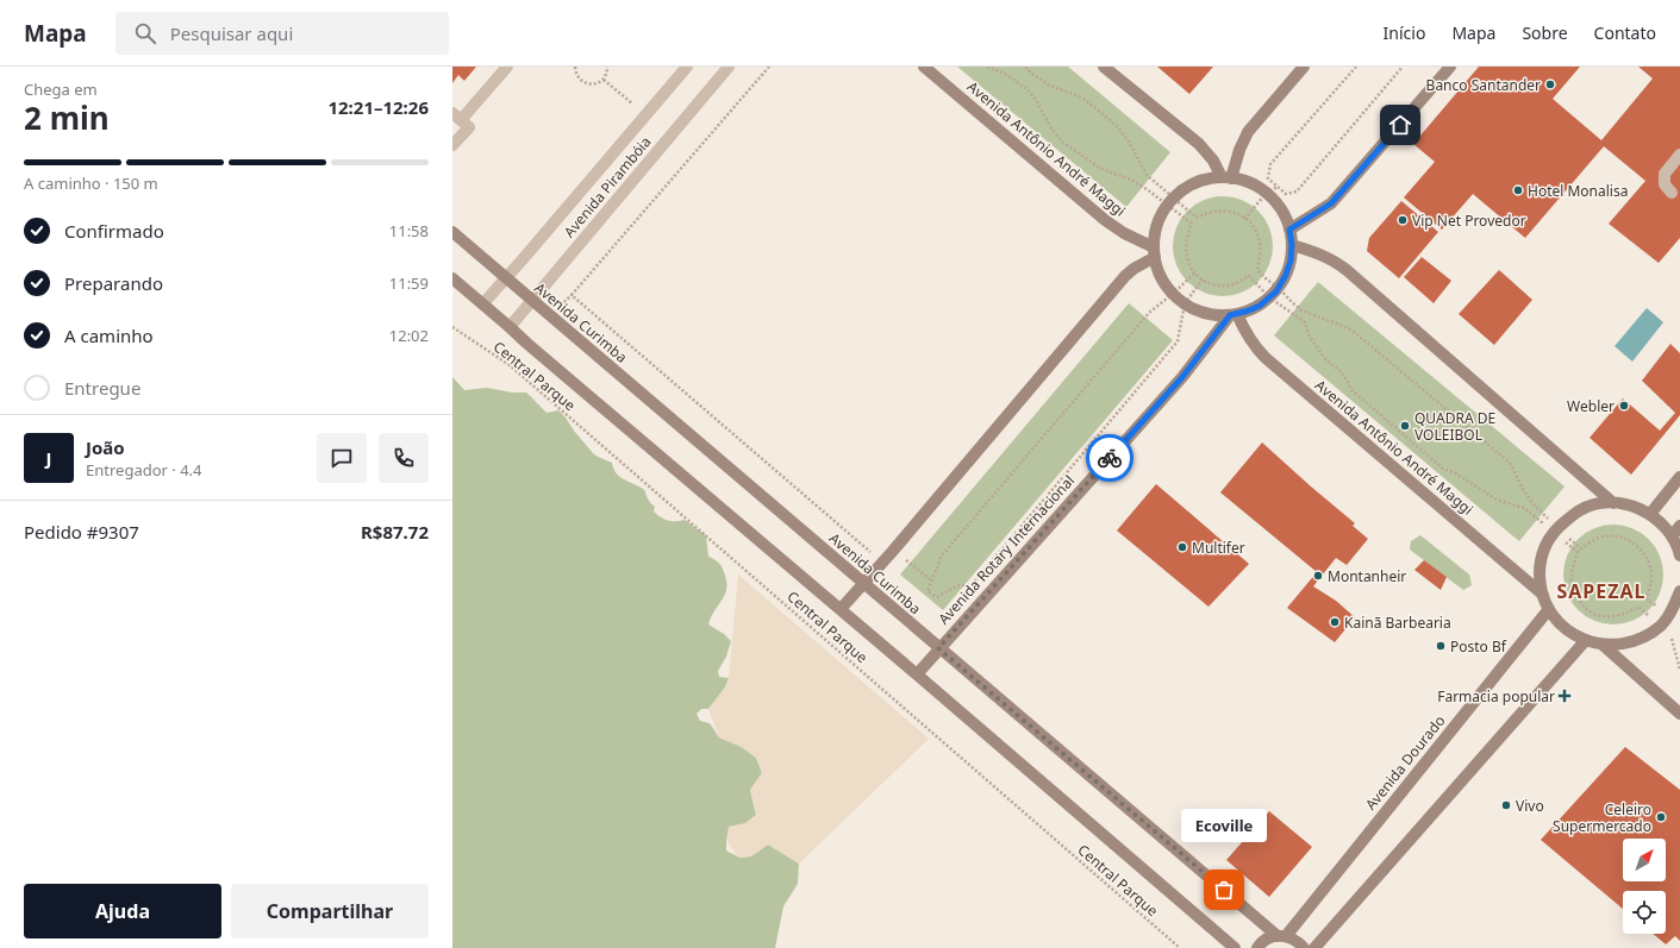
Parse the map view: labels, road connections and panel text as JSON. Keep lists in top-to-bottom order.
{
  "streets": {
    "street": [
      "Avenida Antônio André Maggi",
      "Avenida Pirambóia",
      "Avenida Curimba",
      "Avenida Rotary Internacional",
      "Avenida Dourado"
    ],
    "path": ["Central Parque"]
  },
  "crossings": [
    ["Avenida Antônio André Maggi", "Avenida Rotary Internacional"],
    ["Avenida Antônio André Maggi", "Avenida Dourado"],
    ["Avenida Pirambóia", "Avenida Curimba"],
    ["Avenida Curimba", "Avenida Rotary Internacional"],
    ["Avenida Curimba", "Avenida Dourado"]
  ],
  "districts": ["SAPEZAL"],
  "places": {
    "other": [
      "Banco Santander",
      "Hotel Monalisa",
      "Vip Net Provedor",
      "Webler",
      "QUADRA DE VOLEIBOL",
      "Multifer",
      "Montanheir",
      "Kainã Barbearia",
      "Posto Bf",
      "Vivo",
      "Celeiro Supermercado",
      "Ecoville"
    ],
    "health": ["Farmacia popular"]
  },
  "north": "top right",
  "page": {
    "header": "Mapa",
    "search": "Pesquisar aqui",
    "nav": [
      "Início",
      "Mapa",
      "Sobre",
      "Contato"
    ],
    "heading": ["2 min", "Chega em", "12:21–12:26"],
    "panel": [
      "João",
      "Entregador · 4.4",
      "Pedido #9307",
      "R$87.72"
    ],
    "bar": "A caminho · 150 m",
    "list": [
      ["Confirmado", "11:58"],
      ["Preparando", "11:59"],
      ["A caminho", "12:02"],
      "Entregue"
    ],
    "round": "J",
    "bubble": "Ecoville",
    "buttons": ["Ajuda", "Compartilhar"]
  }
}
